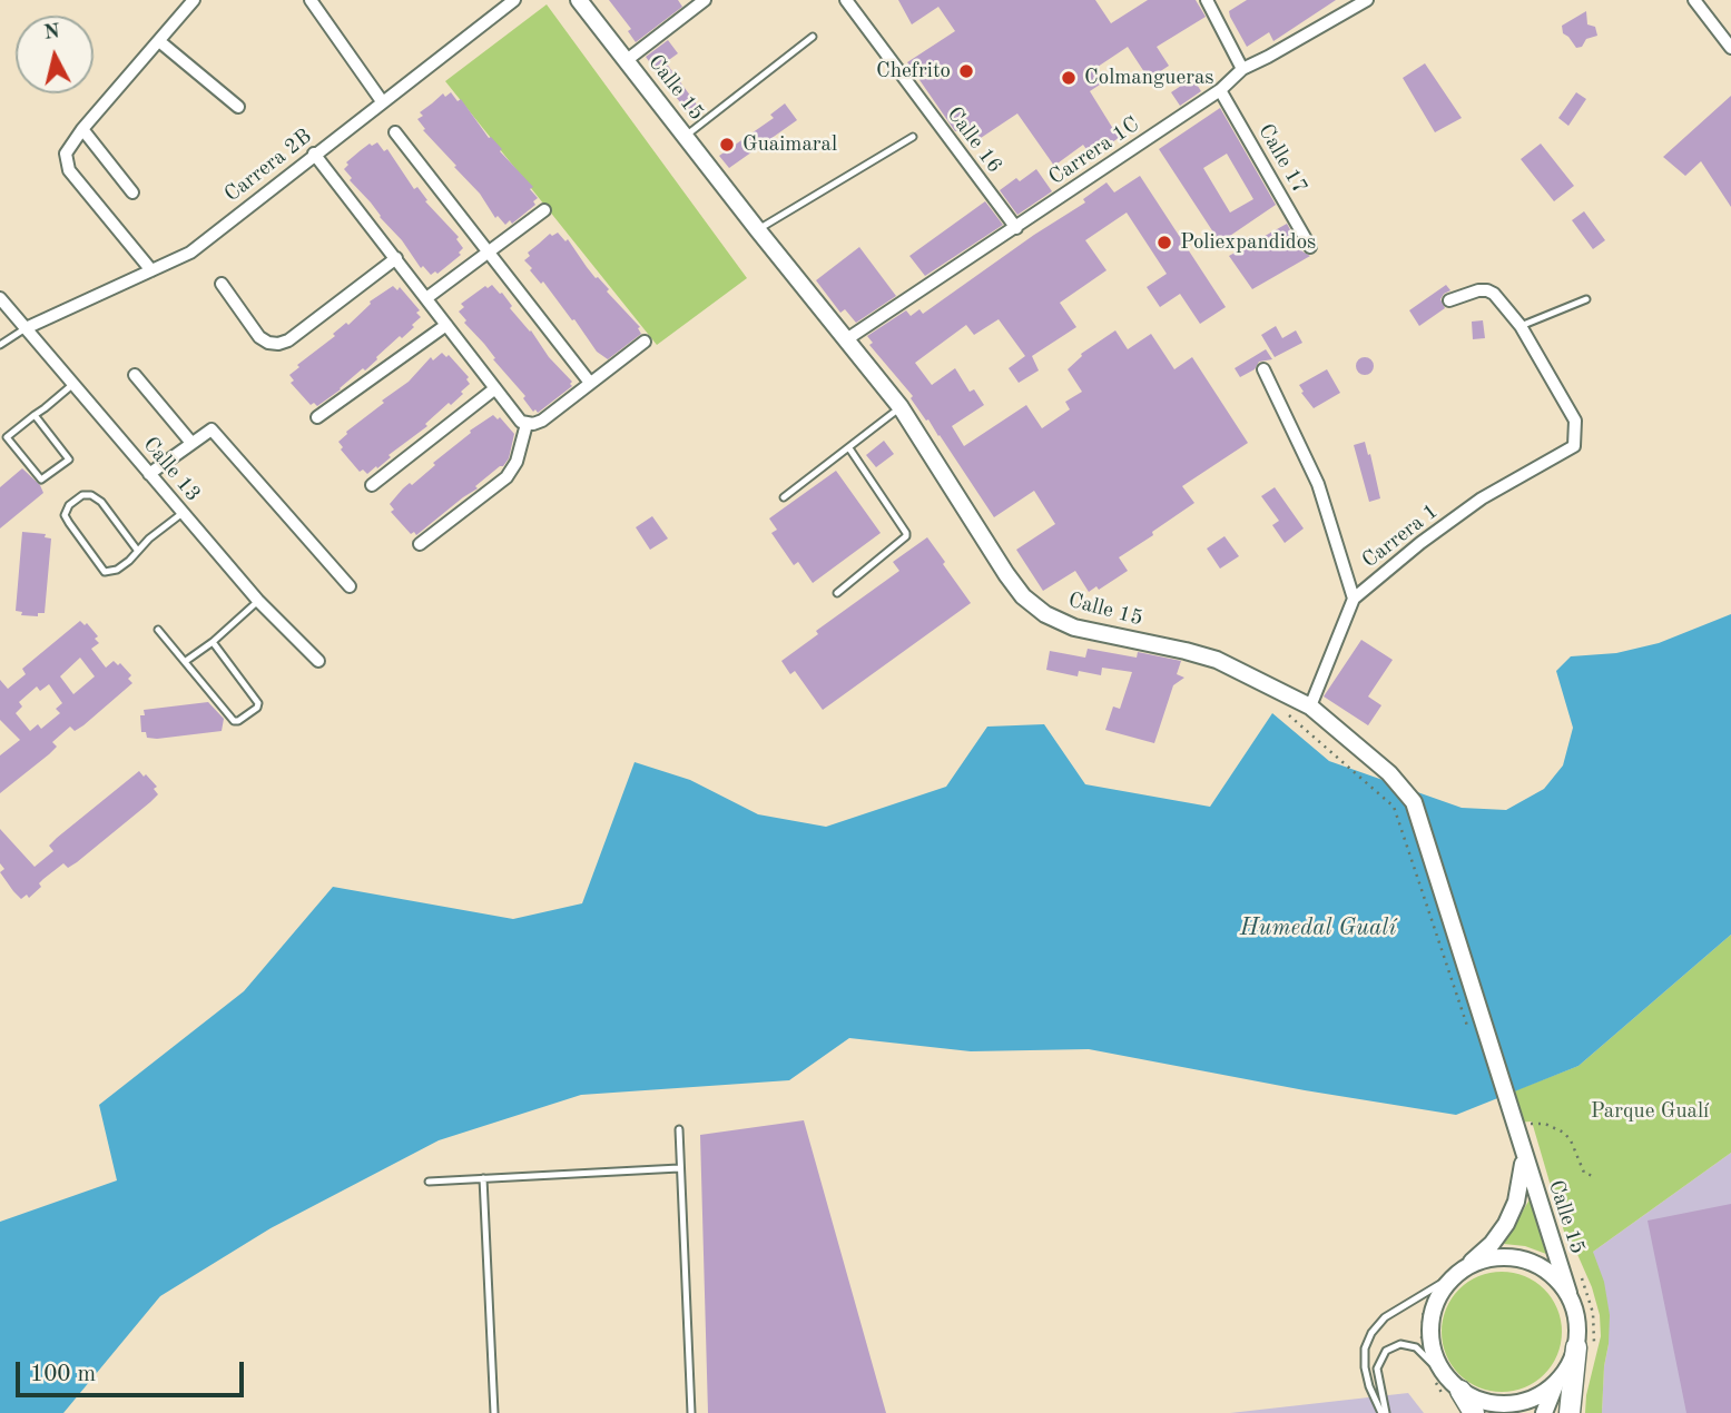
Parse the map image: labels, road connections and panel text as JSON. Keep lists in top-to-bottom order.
{
  "streets": {
    "street": [
      "Calle 15",
      "Calle 16",
      "Carrera 1C",
      "Calle 17",
      "Carrera 2B",
      "Calle 13",
      "Carrera 1"
    ]
  },
  "crossings": [
    ["Calle 15", "Carrera 1C"],
    ["Calle 15", "Carrera 1"],
    ["Calle 16", "Carrera 1C"],
    ["Carrera 1C", "Calle 17"],
    ["Carrera 2B", "Calle 13"]
  ],
  "water": ["Humedal Gualí"],
  "parks": ["Parque Gualí"],
  "places": [
    "Chefrito",
    "Colmangueras",
    "Guaimaral",
    "Poliexpandidos"
  ],
  "scale_bar": "100 m",
  "north": "top"
}
